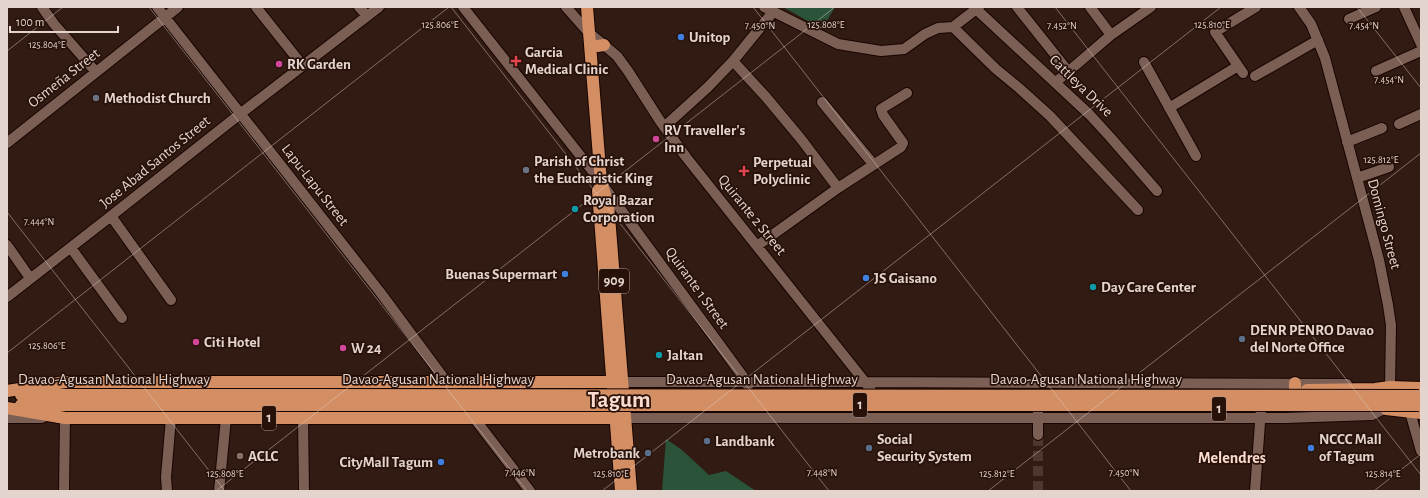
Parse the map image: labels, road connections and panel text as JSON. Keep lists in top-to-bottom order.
{
  "streets": {
    "highway": ["909", "Davao-Agusan National Highway", "1"],
    "street": [
      "Osmeña Street",
      "Cattleya Drive",
      "Jose Abad Santos Street",
      "Lapu-Lapu Street",
      "Quirante 2 Street",
      "Domingo Street",
      "Quirante 1 Street"
    ]
  },
  "crossings": [
    ["Osmeña Street", "Lapu-Lapu Street"],
    ["Jose Abad Santos Street", "Lapu-Lapu Street"],
    ["Lapu-Lapu Street", "Davao-Agusan National Highway"],
    ["Quirante 2 Street", "909"],
    ["Domingo Street", "Davao-Agusan National Highway"],
    ["909", "Quirante 1 Street"],
    ["909", "Davao-Agusan National Highway"],
    ["Quirante 1 Street", "Davao-Agusan National Highway"]
  ],
  "districts": ["Tagum", "Melendres"],
  "places": {
    "other": [
      "Unitop",
      "RK Garden",
      "Methodist Church",
      "RV Traveller's Inn",
      "Parish of Christ the Eucharistic King",
      "Royal Bazar Corporation",
      "Buenas Supermart",
      "JS Gaisano",
      "Day Care Center",
      "DENR PENRO Davao del Norte Office",
      "Citi Hotel",
      "W 24",
      "Jaltan",
      "Landbank",
      "Social Security System",
      "NCCC Mall of Tagum",
      "Metrobank",
      "ACLC",
      "CityMall Tagum"
    ],
    "health": ["Garcia Medical Clinic", "Perpetual Polyclinic"]
  },
  "scale_bar": "100 m",
  "coordinates": [
    "125.806°E",
    "125.808°E",
    "125.810°E",
    "7.454°N",
    "7.450°N",
    "7.452°N",
    "125.804°E",
    "125.812°E",
    "7.444°N",
    "7.446°N",
    "7.448°N",
    "125.814°E"
  ]
}
